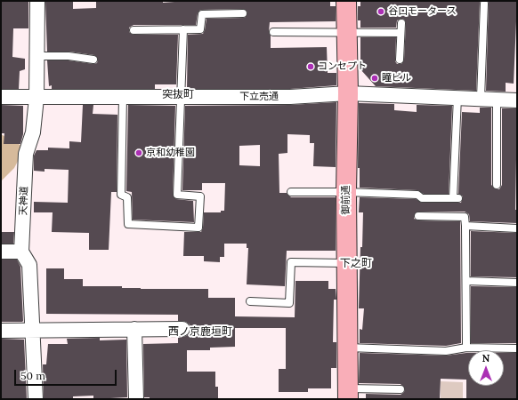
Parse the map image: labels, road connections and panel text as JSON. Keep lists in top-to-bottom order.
{
  "streets": {
    "street": ["下立売通", "御前通", "天神道"]
  },
  "crossings": [
    ["下立売通", "御前通"],
    ["下立売通", "天神道"]
  ],
  "districts": ["突抜町", "下之町", "西ノ京鹿垣町"],
  "places": [
    "谷口モータース",
    "コンセプト",
    "瞳ビル",
    "京和幼稚園"
  ],
  "scale_bar": "50 m",
  "north": "top"
}
